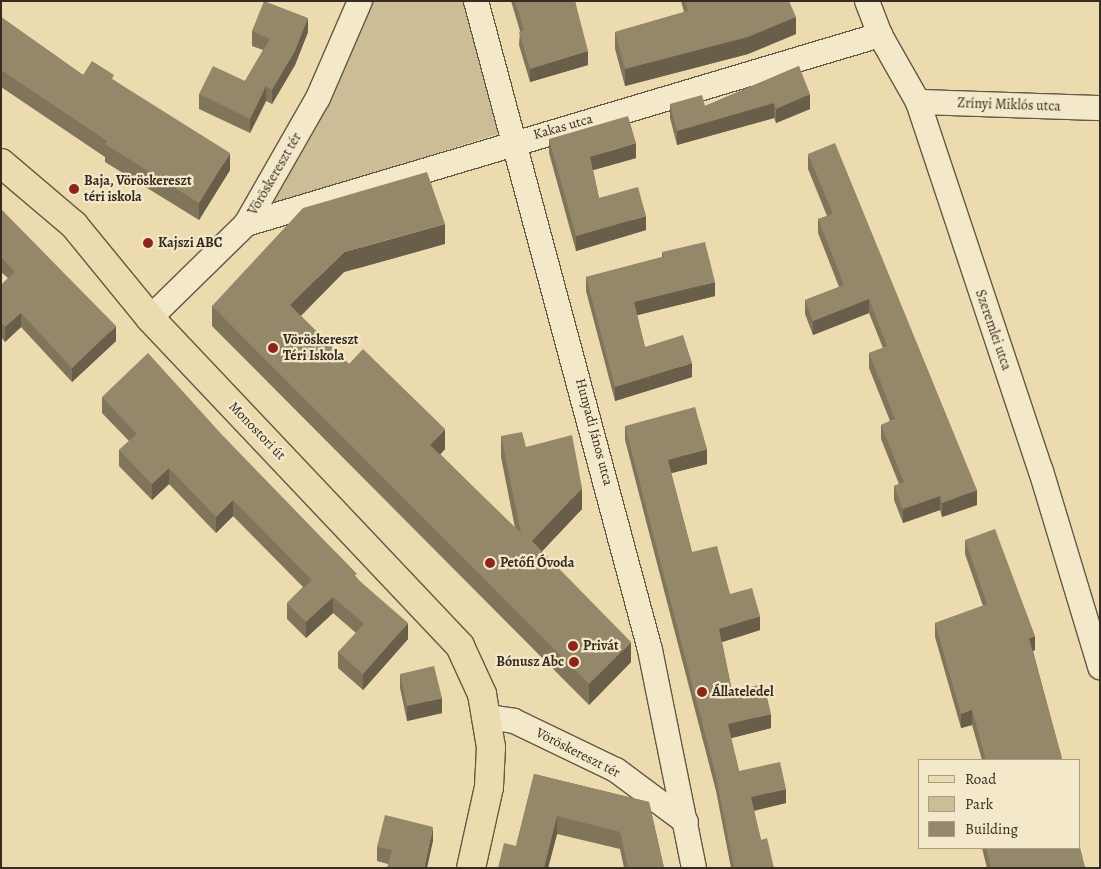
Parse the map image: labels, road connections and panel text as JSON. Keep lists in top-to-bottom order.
{
  "streets": {
    "main road": ["Monostori út"],
    "street": [
      "Zrínyi Miklós utca",
      "Kakas utca",
      "Vöröskereszt tér",
      "Szeremlei utca",
      "Hunyadi János utca"
    ]
  },
  "crossings": [
    ["Zrínyi Miklós utca", "Szeremlei utca"],
    ["Kakas utca", "Vöröskereszt tér"],
    ["Kakas utca", "Szeremlei utca"],
    ["Kakas utca", "Hunyadi János utca"],
    ["Vöröskereszt tér", "Monostori út"],
    ["Vöröskereszt tér", "Hunyadi János utca"]
  ],
  "places": [
    "Baja, Vöröskereszt téri iskola",
    "Kajszi ABC",
    "Vöröskereszt Téri Iskola",
    "Petőfi Óvoda",
    "Privát",
    "Bónusz Abc",
    "Állateledel"
  ],
  "legend": ["Road", "Park", "Building"]
}
